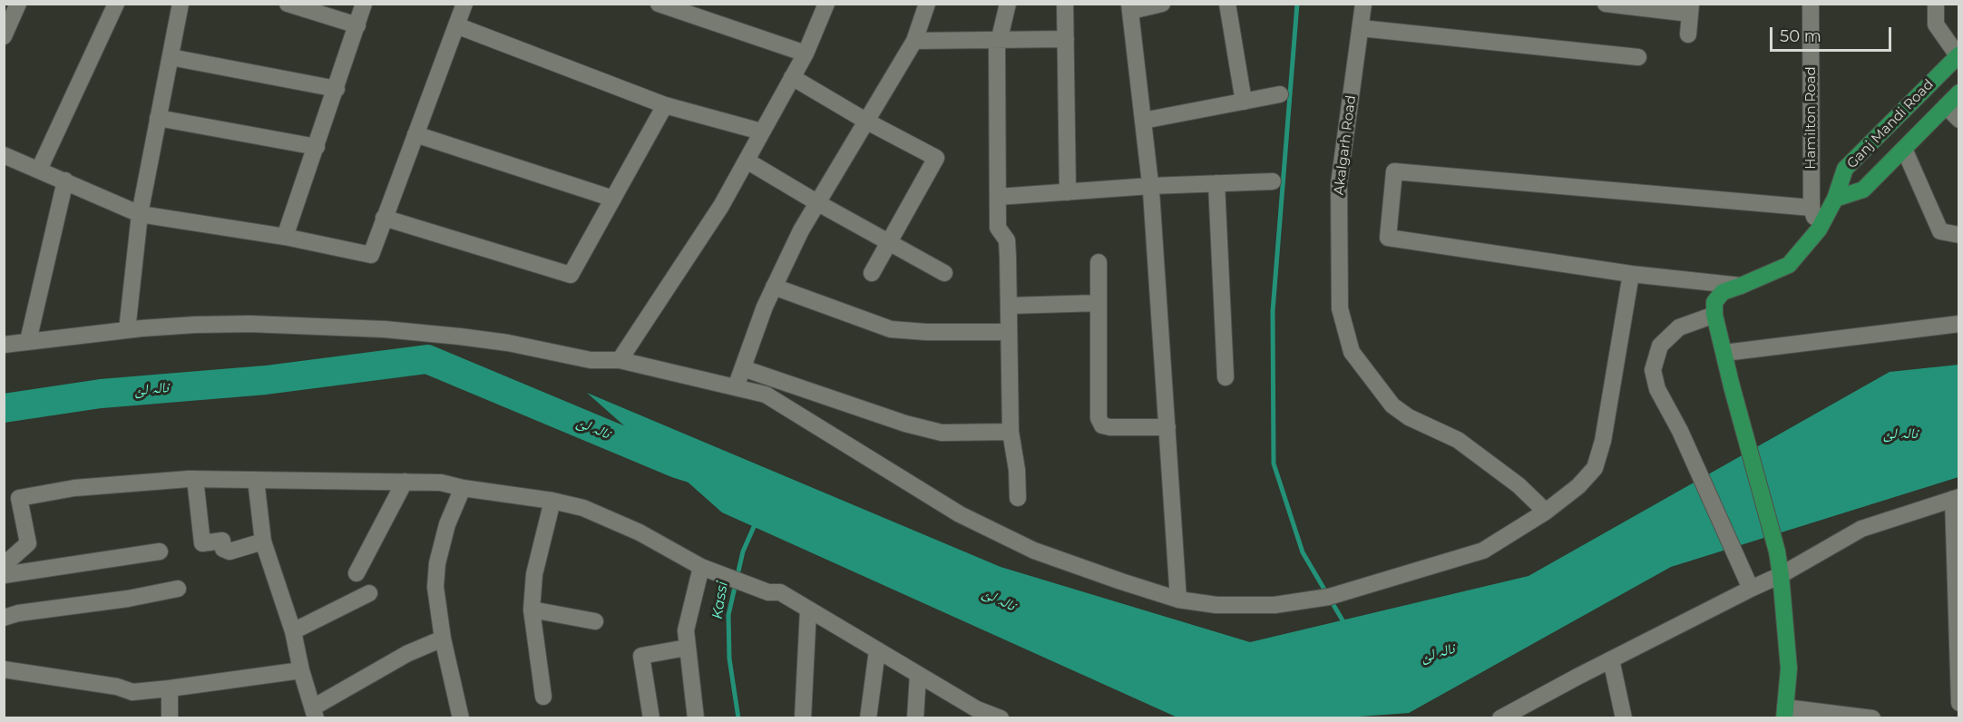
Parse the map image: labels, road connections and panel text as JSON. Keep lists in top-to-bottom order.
{
  "streets": {
    "main road": ["Ganj Mandi Road"],
    "street": ["Hamilton Road", "Akalgarh Road"]
  },
  "water": ["نالہ لئ", "Kassi"],
  "scale_bar": "50 m"
}
